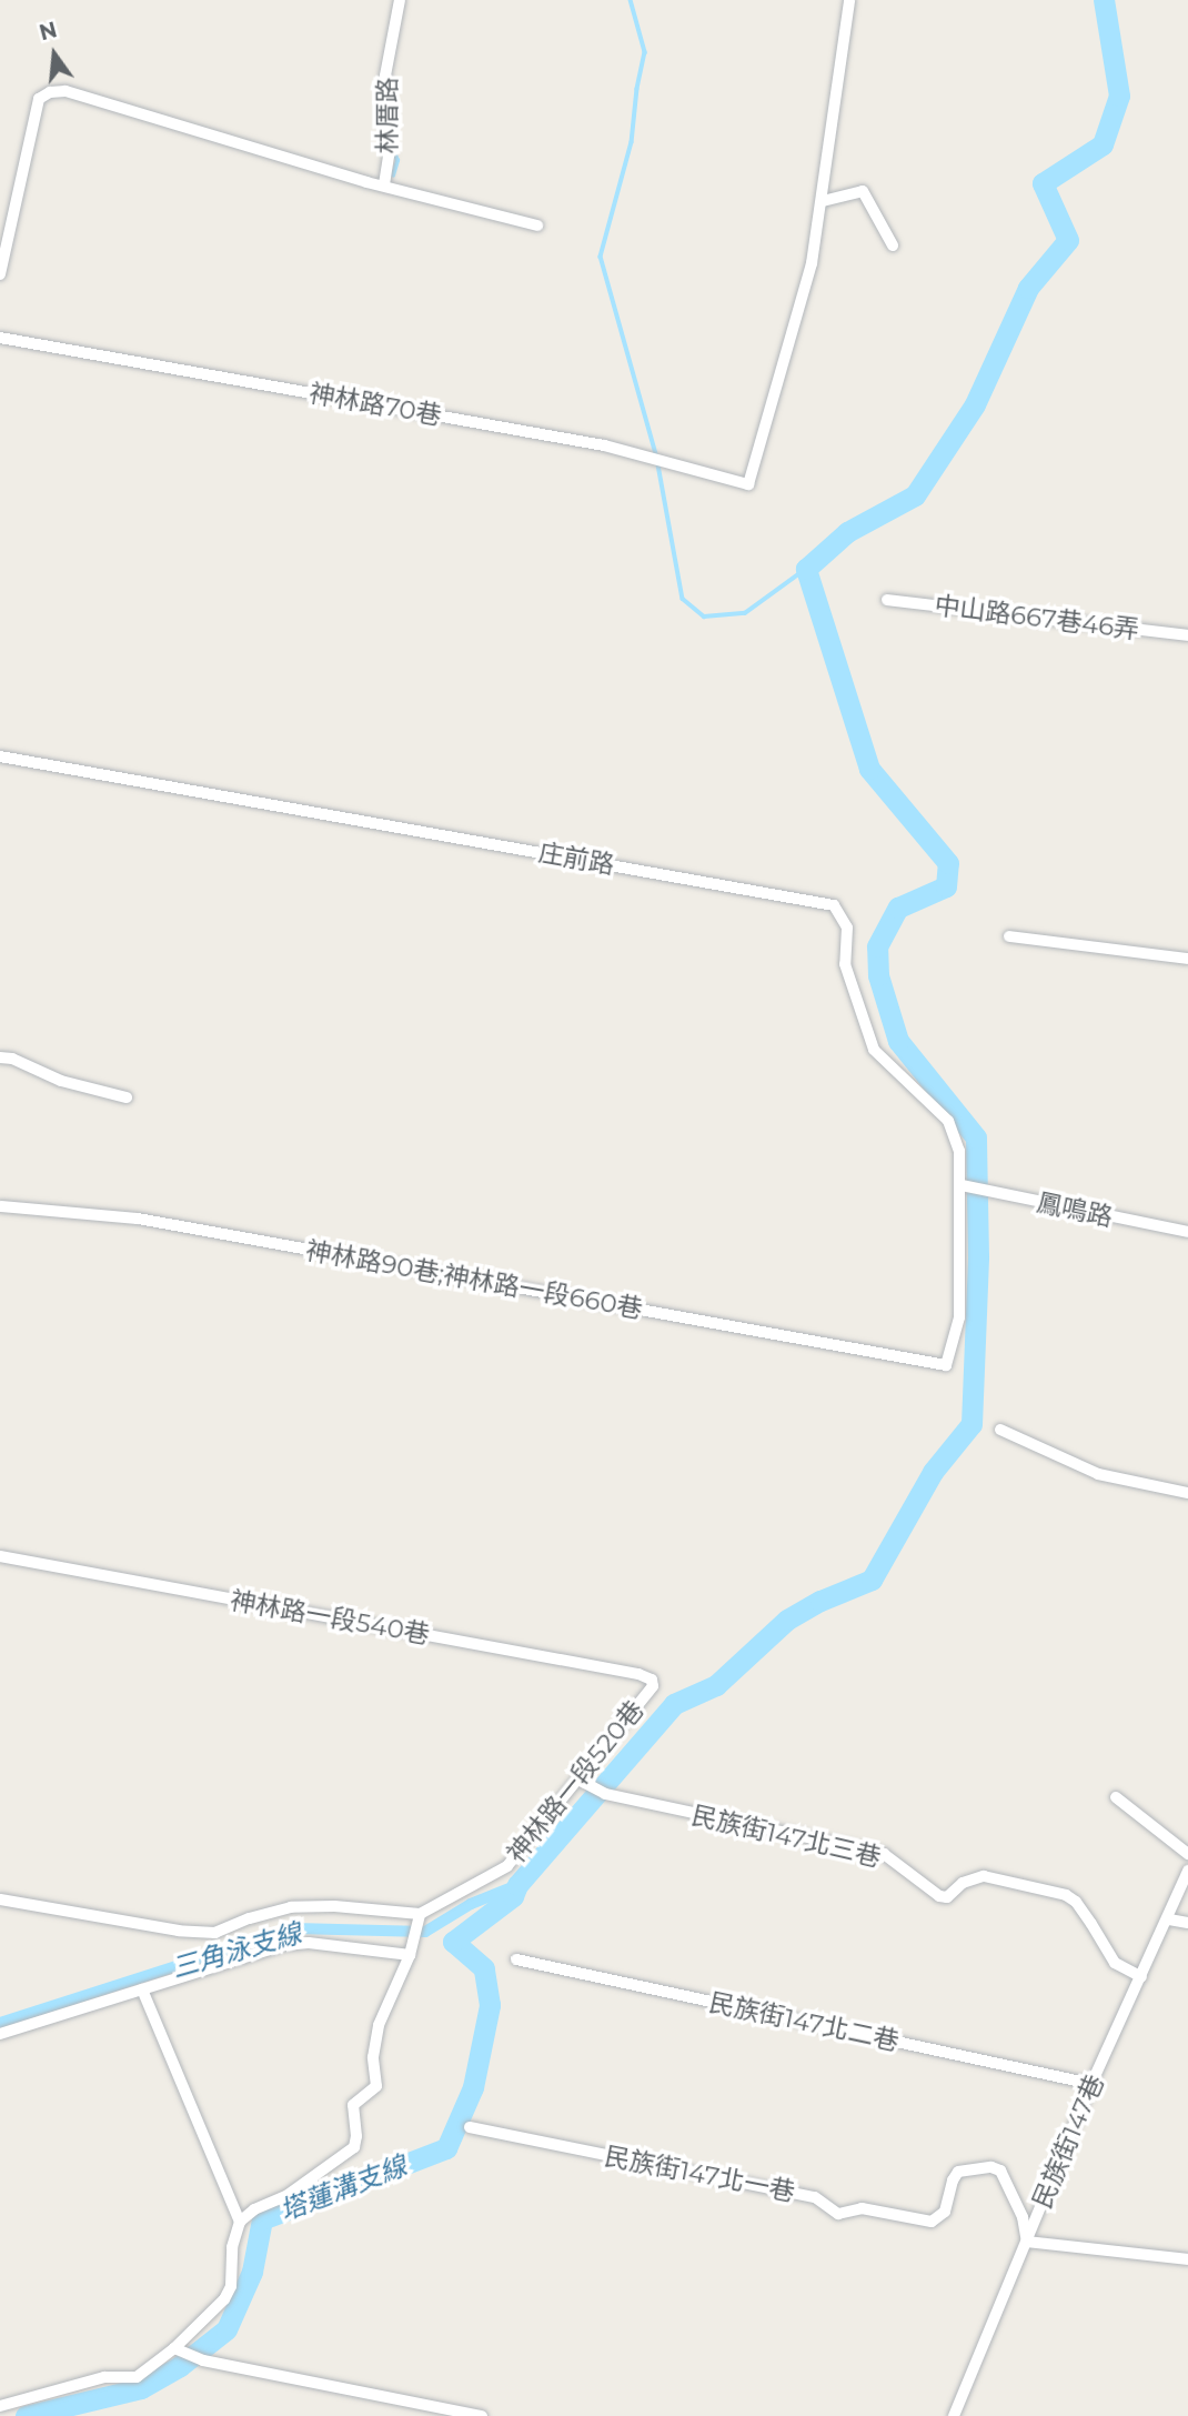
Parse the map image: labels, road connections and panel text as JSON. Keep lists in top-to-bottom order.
{
  "streets": {
    "street": [
      "林厝路",
      "神林路70巷",
      "中山路667巷46弄",
      "庄前路",
      "鳳鳴路",
      "神林路90巷;神林路一段660巷",
      "神林路一段540巷",
      "神林路一段520巷",
      "民族街147北三巷",
      "民族街147北二巷",
      "民族街147巷",
      "民族街147北一巷"
    ]
  },
  "crossings": [
    ["庄前路", "鳳鳴路"],
    ["庄前路", "神林路90巷;神林路一段660巷"],
    ["鳳鳴路", "神林路90巷;神林路一段660巷"],
    ["神林路一段540巷", "神林路一段520巷"],
    ["神林路一段520巷", "民族街147北三巷"],
    ["民族街147北三巷", "民族街147巷"],
    ["民族街147北二巷", "民族街147巷"],
    ["民族街147巷", "民族街147北一巷"]
  ],
  "water": ["三角泳支線", "塔蓮溝支線"],
  "north": "top"
}
